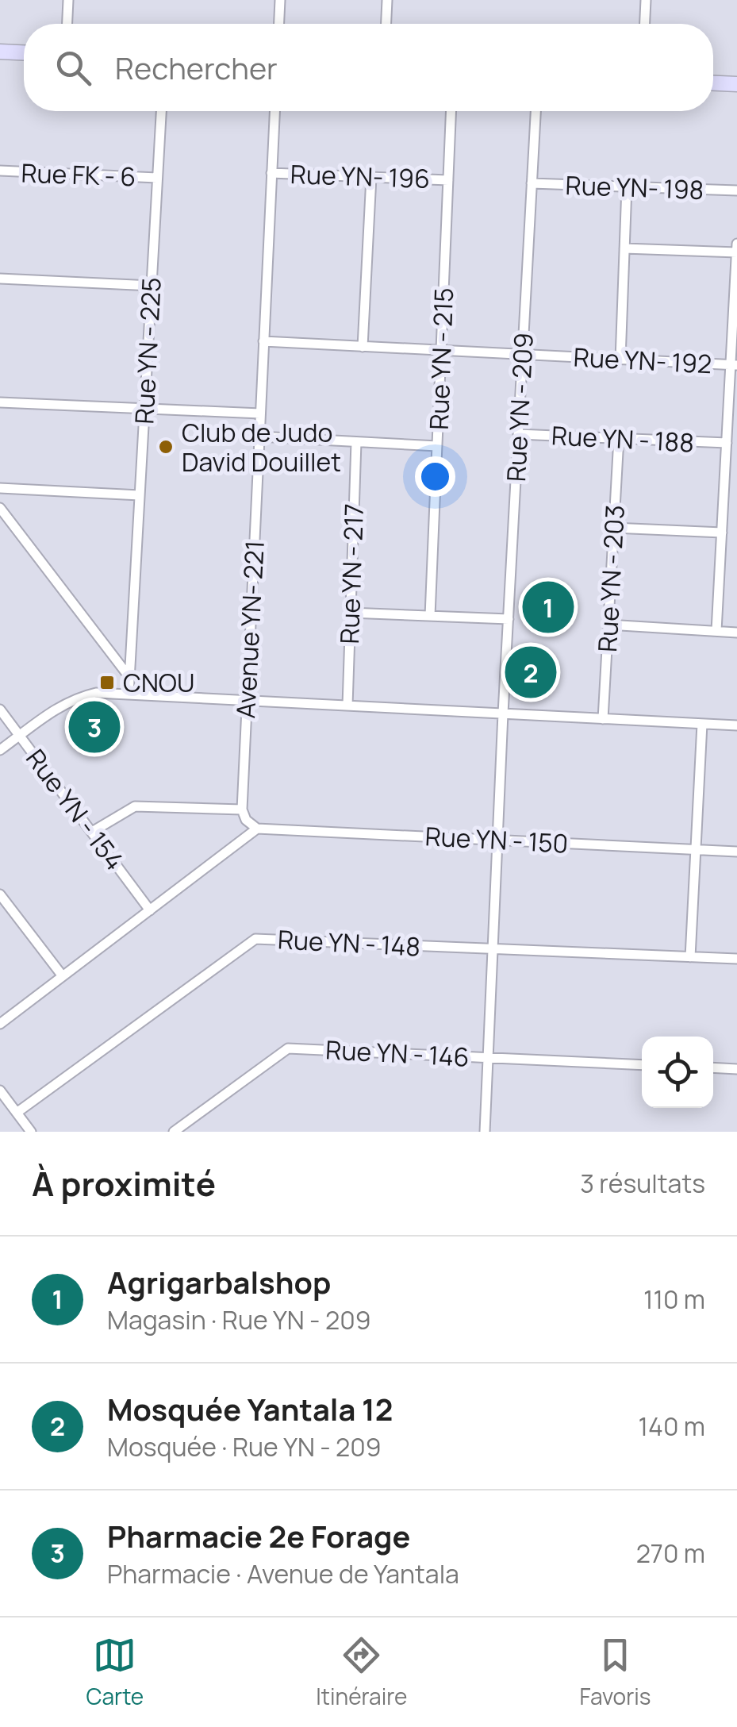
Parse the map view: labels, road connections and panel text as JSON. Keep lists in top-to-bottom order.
{
  "streets": {
    "street": [
      "Rue FK - 6",
      "Rue YN- 196",
      "Rue YN- 198",
      "Rue YN - 225",
      "Rue YN - 215",
      "Rue YN- 192",
      "Rue YN - 209",
      "Rue YN - 188",
      "Rue YN - 217",
      "Rue YN - 203",
      "Avenue YN- 221",
      "Rue YN - 154",
      "Rue YN - 150",
      "Rue YN - 148",
      "Rue YN - 146"
    ]
  },
  "crossings": [
    ["Rue FK - 6", "Rue YN - 225"],
    ["Rue YN- 196", "Rue YN - 215"],
    ["Rue YN- 196", "Avenue YN- 221"],
    ["Rue YN- 198", "Rue YN - 209"],
    ["Rue YN - 215", "Rue YN- 192"],
    ["Rue YN- 192", "Rue YN - 209"],
    ["Rue YN- 192", "Avenue YN- 221"],
    ["Rue YN - 209", "Rue YN - 188"],
    ["Rue YN - 209", "Rue YN - 150"],
    ["Rue YN - 209", "Rue YN - 148"],
    ["Rue YN - 209", "Rue YN - 146"],
    ["Rue YN - 188", "Rue YN - 203"]
  ],
  "places": {
    "other": ["Club de Judo David Douillet"],
    "transit": ["CNOU"]
  },
  "page": {
    "search": "Rechercher",
    "pins": ["1", "2", "3"],
    "heading": ["À proximité", "3 résultats"],
    "list": [
      {
        "mark": "1",
        "name": "Agrigarbalshop",
        "note": "Magasin · Rue YN - 209",
        "value": "110 m"
      },
      {
        "mark": "2",
        "name": "Mosquée Yantala 12",
        "note": "Mosquée · Rue YN - 209",
        "value": "140 m"
      },
      {
        "mark": "3",
        "name": "Pharmacie 2e Forage",
        "note": "Pharmacie · Avenue de Yantala",
        "value": "270 m"
      }
    ],
    "nav": ["Carte", "Itinéraire", "Favoris"]
  }
}
